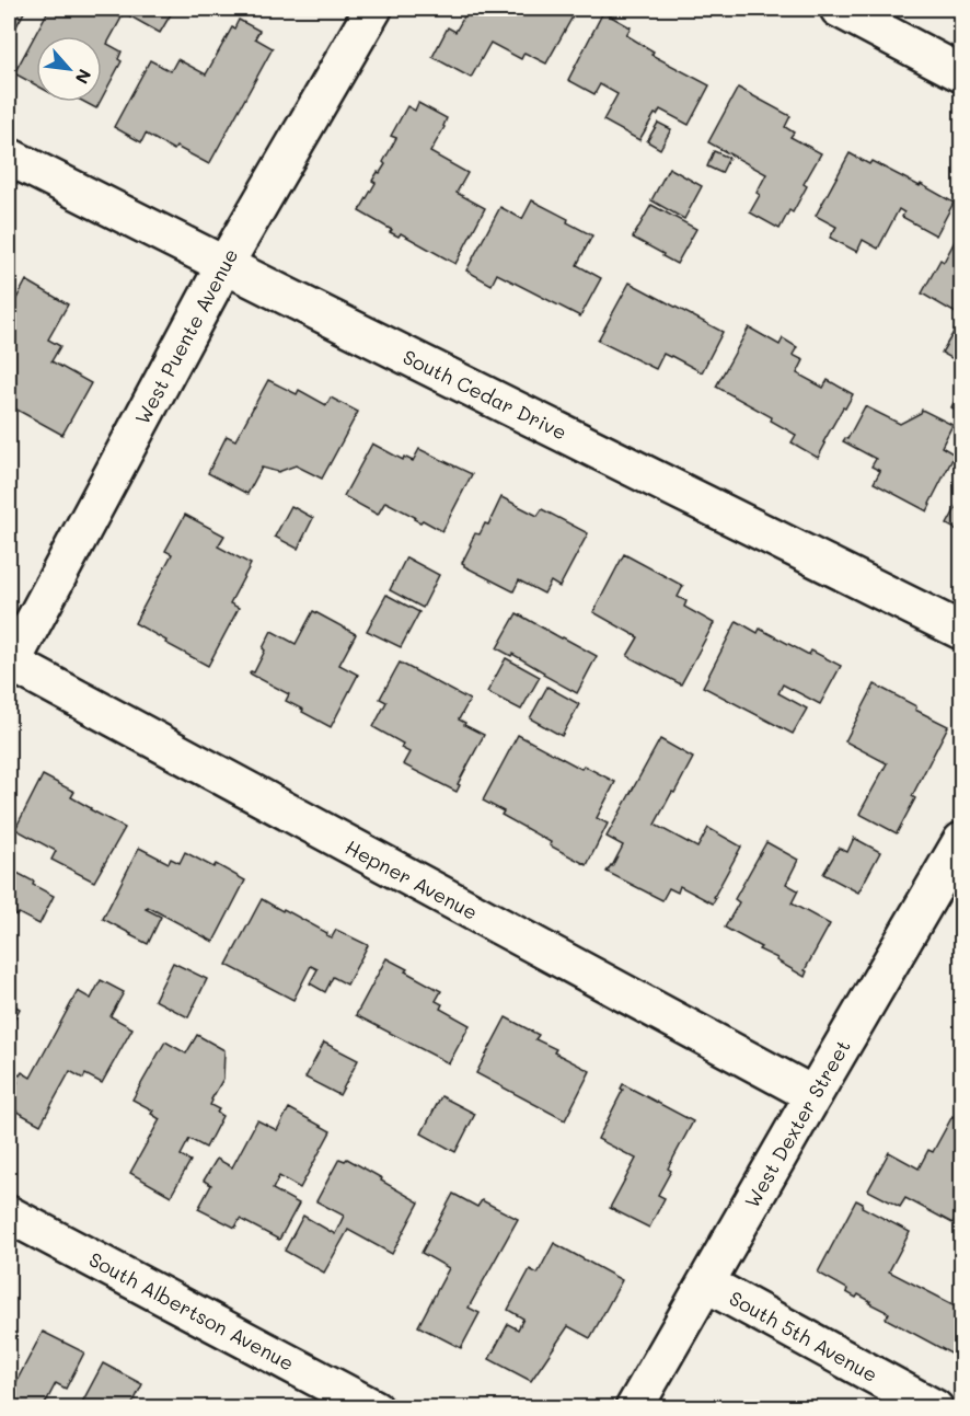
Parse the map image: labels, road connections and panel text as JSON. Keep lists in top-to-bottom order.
{
  "streets": {
    "street": [
      "West Puente Avenue",
      "South Cedar Drive",
      "Hepner Avenue",
      "West Dexter Street",
      "South Albertson Avenue",
      "South 5th Avenue"
    ]
  },
  "crossings": [
    ["West Puente Avenue", "South Cedar Drive"],
    ["West Puente Avenue", "Hepner Avenue"],
    ["Hepner Avenue", "West Dexter Street"],
    ["West Dexter Street", "South 5th Avenue"]
  ],
  "north": "bottom right"
}
